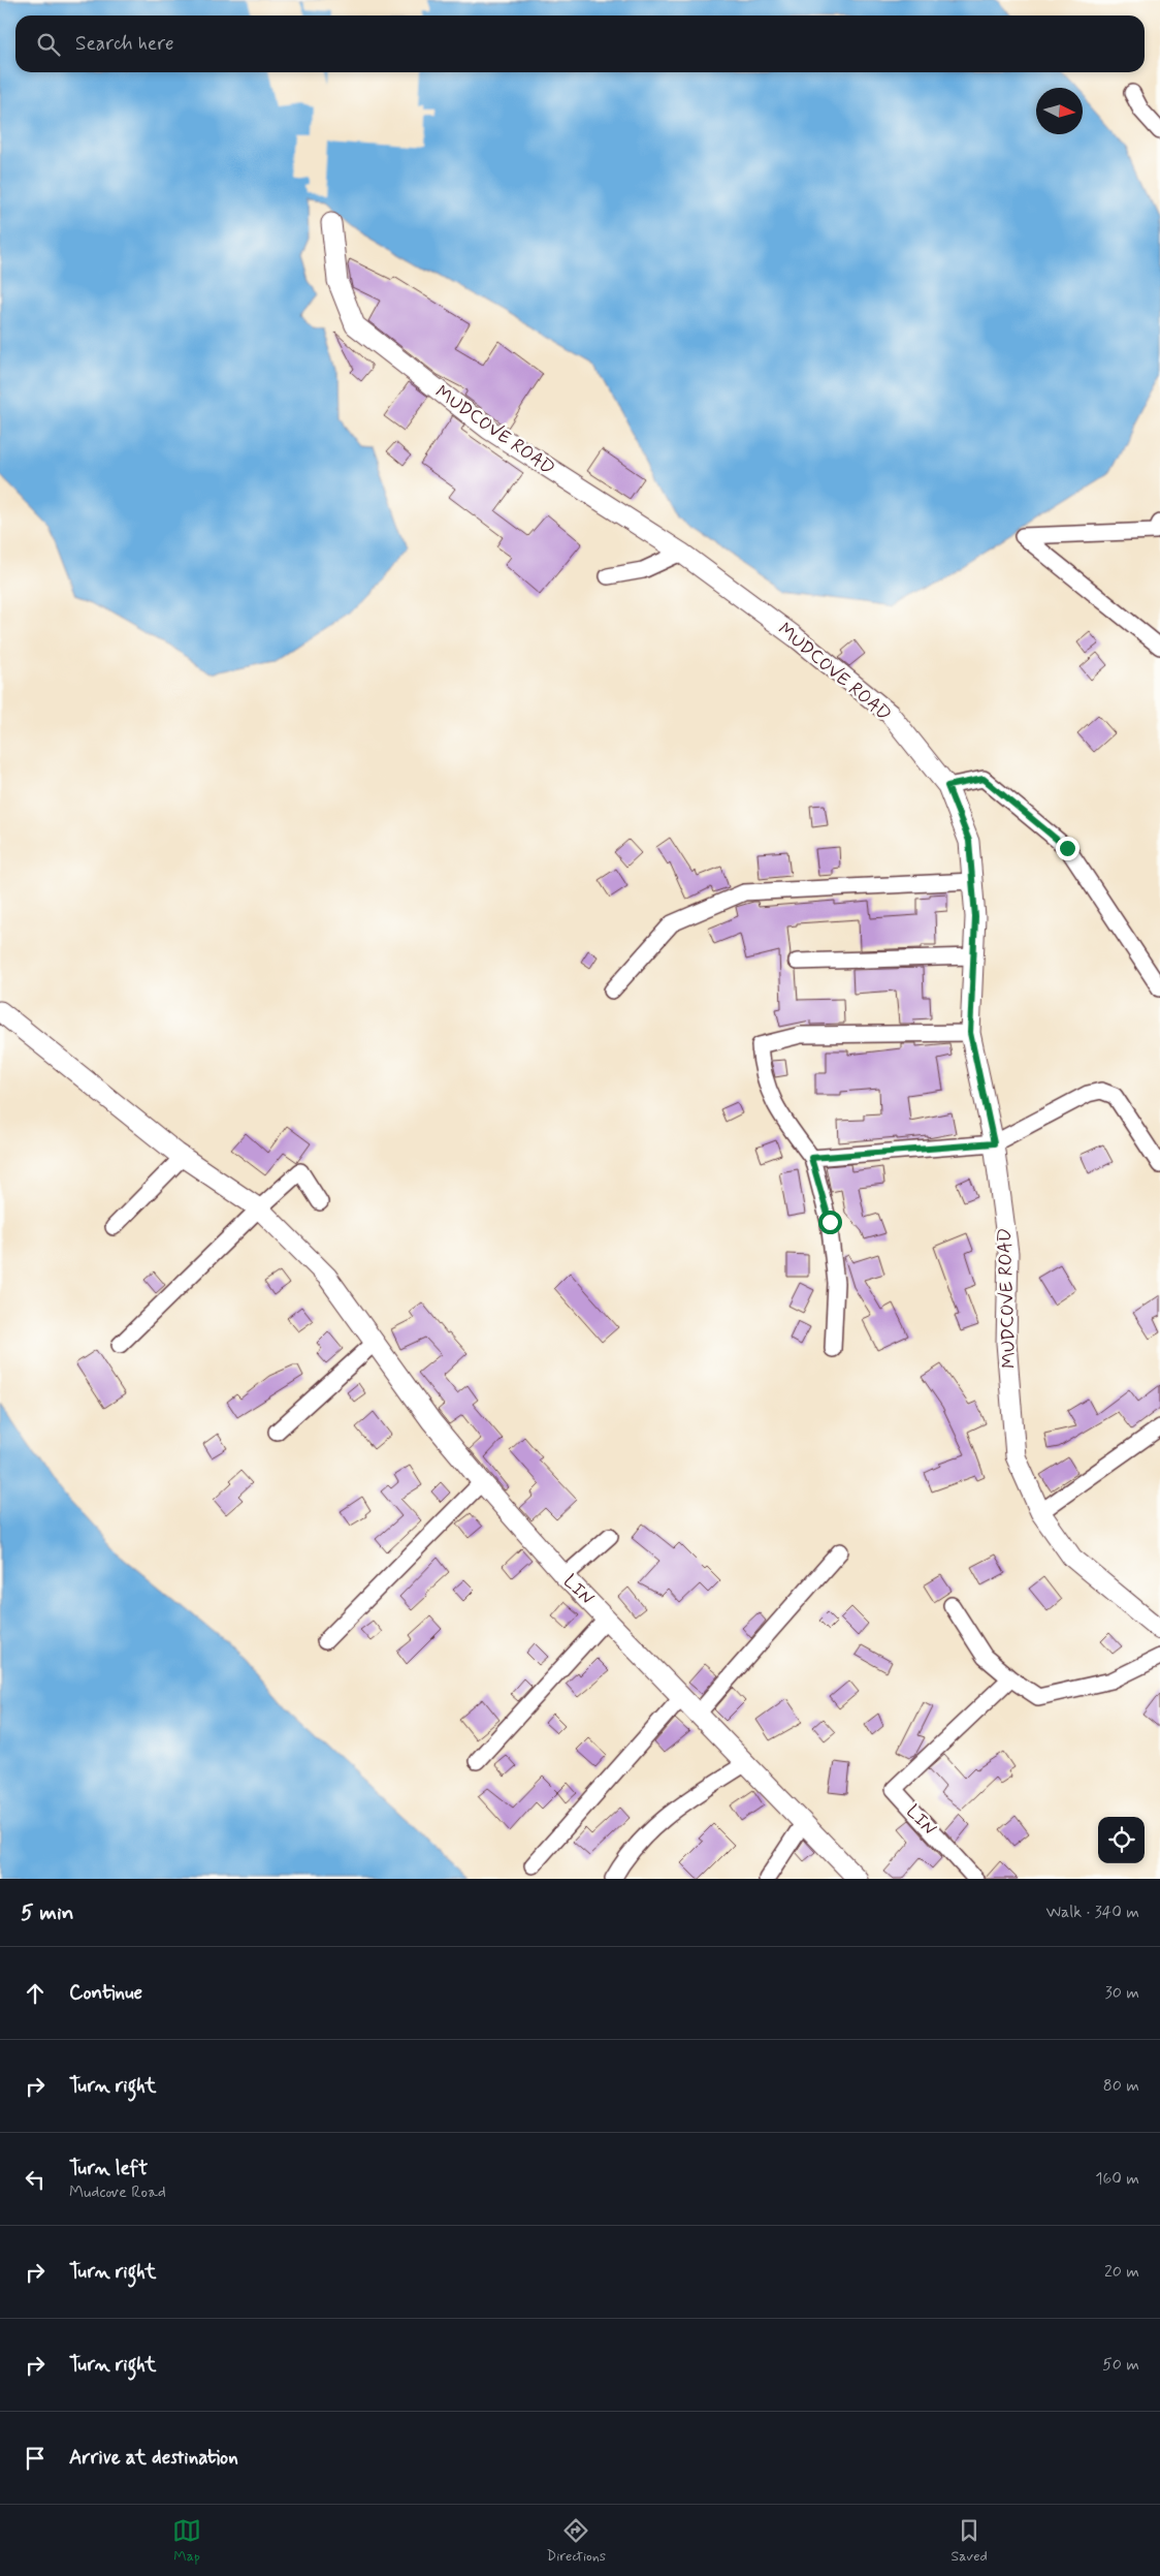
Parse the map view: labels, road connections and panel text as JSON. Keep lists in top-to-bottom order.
{
  "streets": {
    "street": ["MUDCOVE ROAD", "LIN"]
  },
  "north": "right",
  "page": {
    "search": "Search here",
    "heading": ["5 min", "Walk · 340 m"],
    "list": [
      ["Continue", "30 m"],
      ["Turn right", "80 m"],
      ["Turn left", "Mudcove Road", "160 m"],
      ["Turn right", "20 m"],
      ["Turn right", "50 m"],
      "Arrive at destination"
    ],
    "nav": ["Map", "Directions", "Saved"]
  }
}
